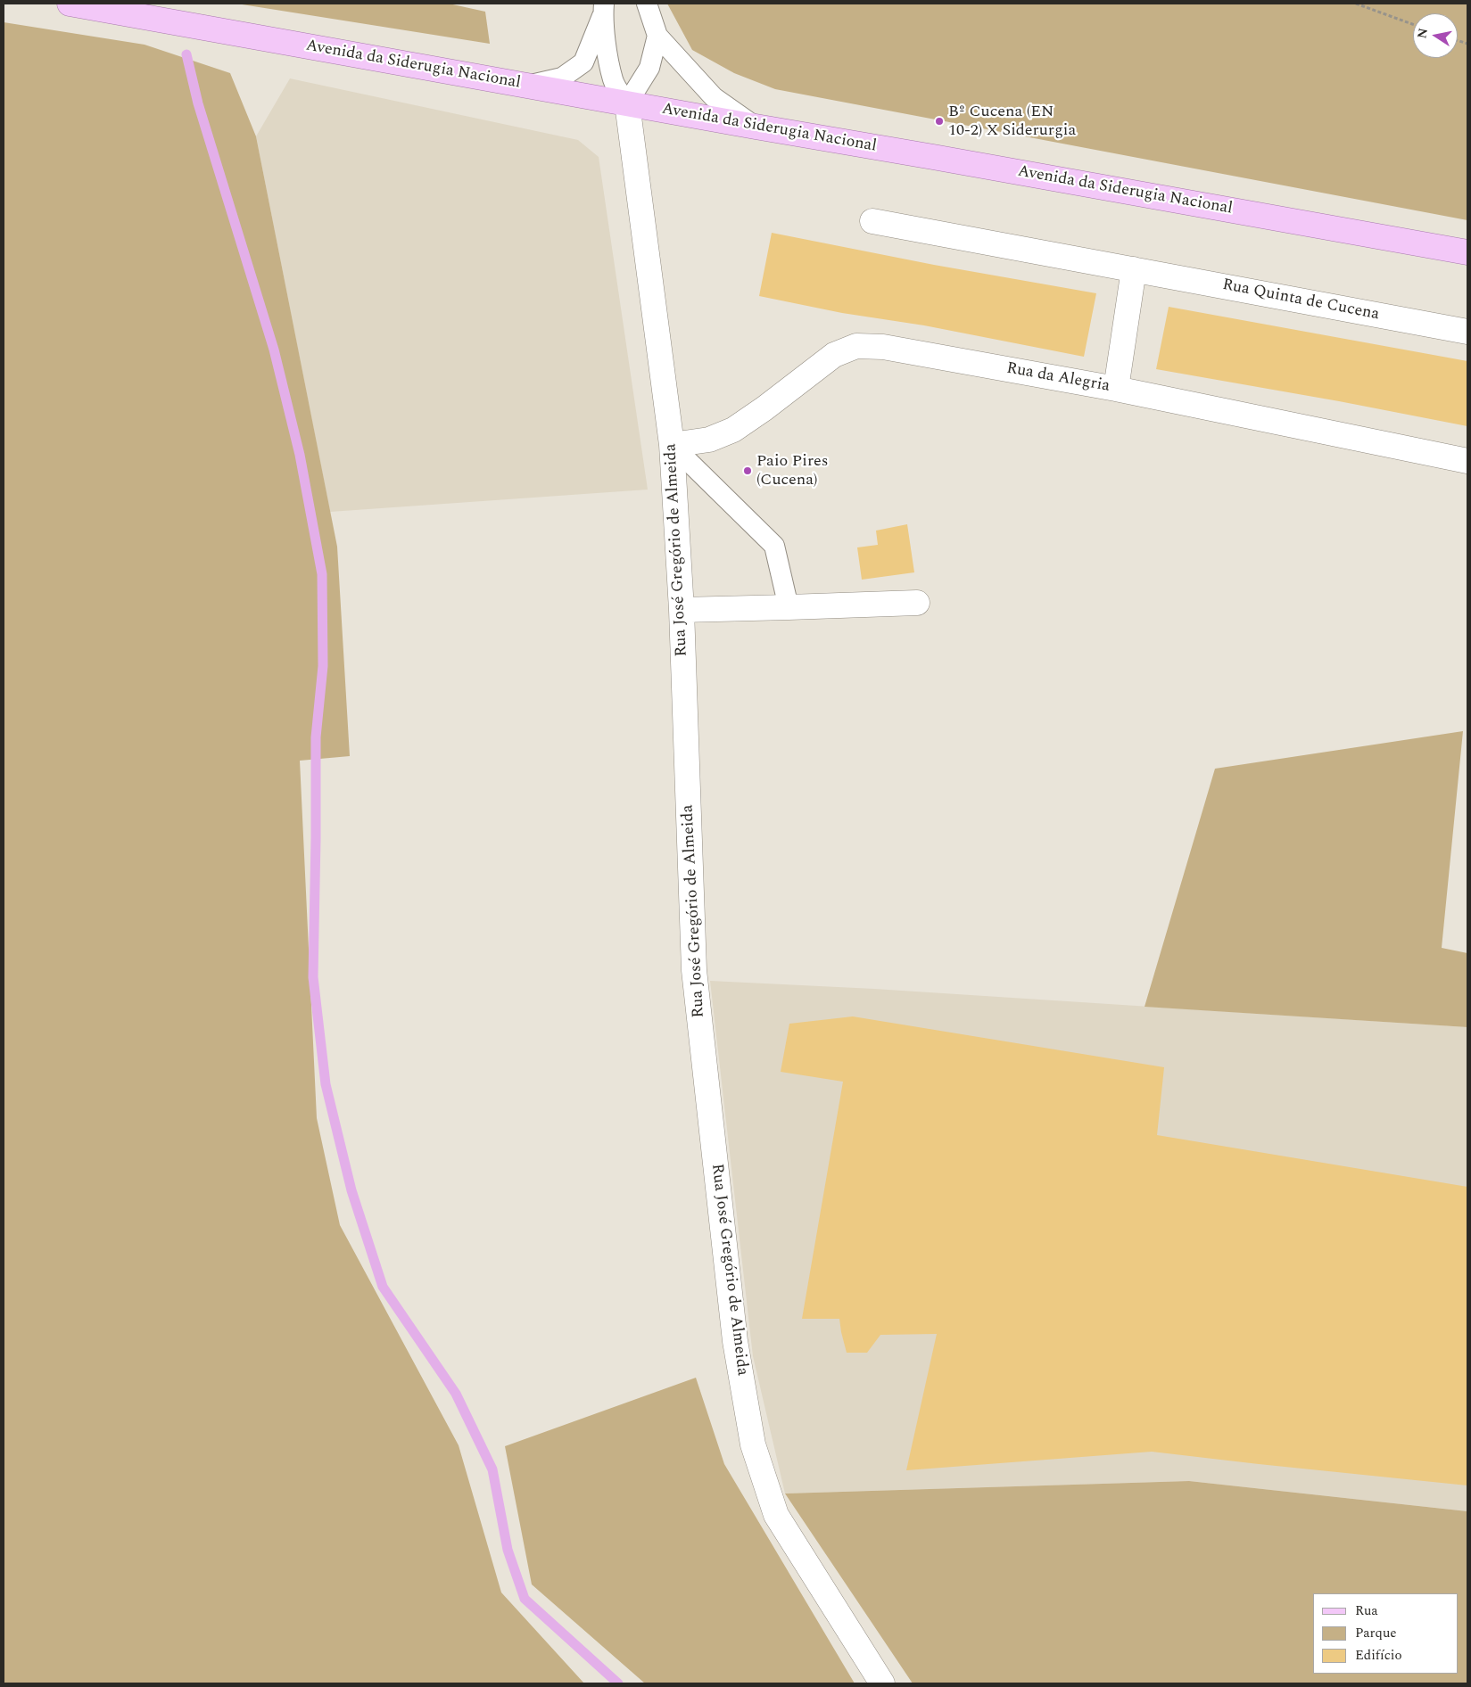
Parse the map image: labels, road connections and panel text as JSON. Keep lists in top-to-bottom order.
{
  "streets": {
    "main road": ["Avenida da Siderugia Nacional"],
    "street": ["Rua Quinta de Cucena", "Rua da Alegria", "Rua José Gregório de Almeida"]
  },
  "crossings": [
    ["Avenida da Siderugia Nacional", "Rua José Gregório de Almeida"],
    ["Rua da Alegria", "Rua José Gregório de Almeida"]
  ],
  "places": ["Bº Cucena (EN 10-2) X Siderurgia", "Paio Pires (Cucena)"],
  "legend": ["Rua", "Parque", "Edifício"],
  "north": "left"
}
